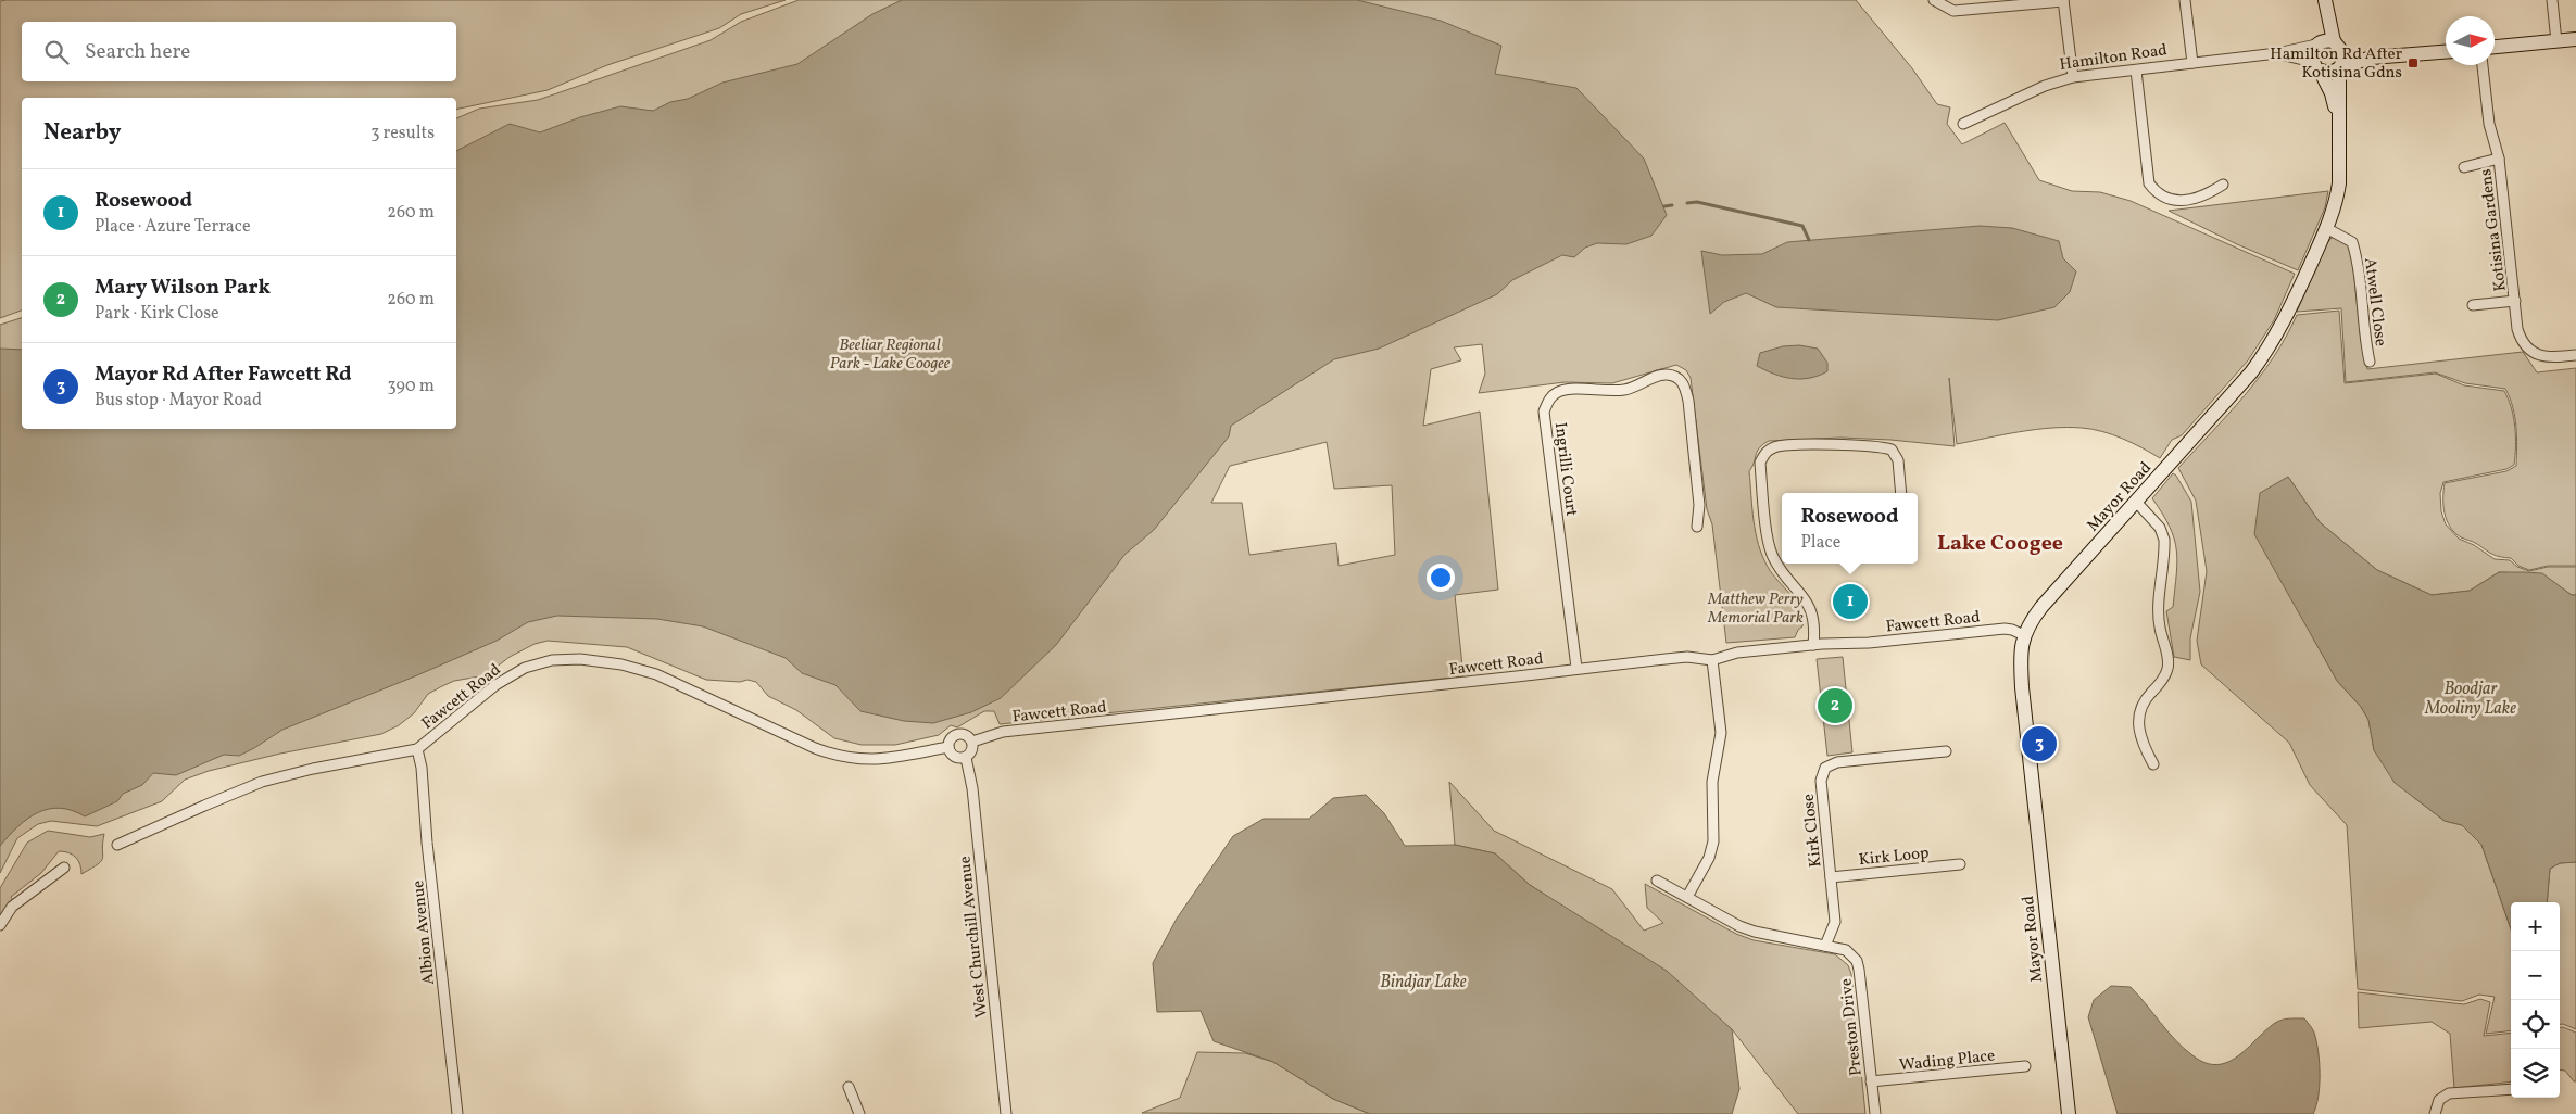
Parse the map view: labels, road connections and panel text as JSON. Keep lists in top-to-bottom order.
{
  "streets": {
    "main road": ["Mayor Road"],
    "street": [
      "Hamilton Road",
      "Kotisina Gardens",
      "Atwell Close",
      "Ingrilli Court",
      "Fawcett Road",
      "Kirk Close",
      "Kirk Loop",
      "Albion Avenue",
      "West Churchill Avenue",
      "Preston Drive",
      "Wading Place"
    ]
  },
  "crossings": [
    ["Hamilton Road", "Mayor Road"],
    ["Atwell Close", "Mayor Road"],
    ["Ingrilli Court", "Fawcett Road"],
    ["Mayor Road", "Fawcett Road"],
    ["Fawcett Road", "Albion Avenue"],
    ["Fawcett Road", "West Churchill Avenue"],
    ["Kirk Close", "Kirk Loop"],
    ["Kirk Close", "Preston Drive"],
    ["Preston Drive", "Wading Place"]
  ],
  "districts": ["Lake Coogee"],
  "water": ["Boodjar Mooliny Lake", "Bindjar Lake"],
  "parks": ["Beeliar Regional Park - Lake Coogee", "Matthew Perry Memorial Park"],
  "places": {
    "transit": ["Hamilton Rd After Kotisina Gdns"]
  },
  "north": "right",
  "page": {
    "search": "Search here",
    "heading": ["Nearby", "3 results"],
    "list": [
      {
        "mark": "1",
        "name": "Rosewood",
        "note": "Place · Azure Terrace",
        "value": "260 m"
      },
      {
        "mark": "2",
        "name": "Mary Wilson Park",
        "note": "Park · Kirk Close",
        "value": "260 m"
      },
      {
        "mark": "3",
        "name": "Mayor Rd After Fawcett Rd",
        "note": "Bus stop · Mayor Road",
        "value": "390 m"
      }
    ],
    "popup": ["Rosewood", "Place"],
    "pins": ["1", "2", "3"],
    "map_buttons": ["+", "−"]
  }
}
